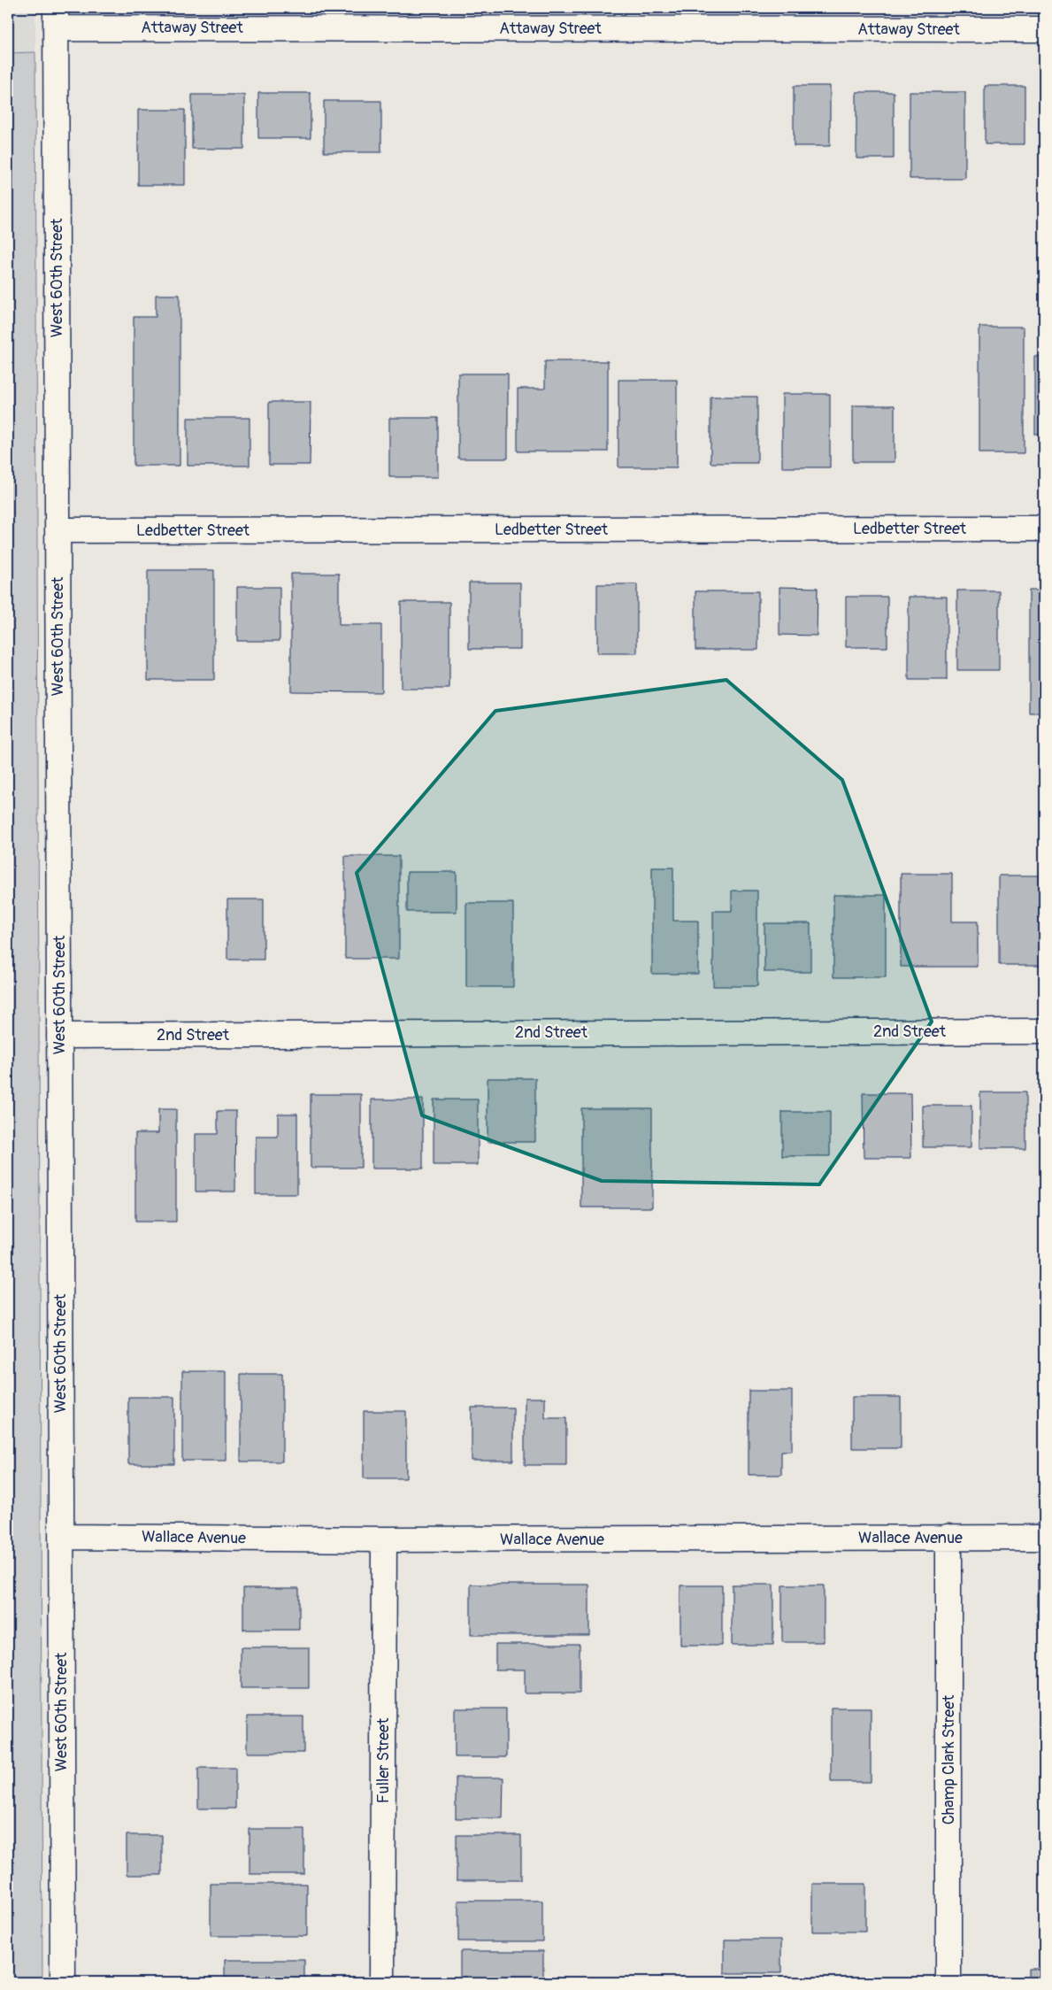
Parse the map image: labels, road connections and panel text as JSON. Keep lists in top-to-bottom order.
{
  "streets": {
    "street": [
      "Attaway Street",
      "West 60th Street",
      "Ledbetter Street",
      "2nd Street",
      "Wallace Avenue",
      "Champ Clark Street",
      "Fuller Street"
    ]
  },
  "crossings": [
    ["Attaway Street", "West 60th Street"],
    ["West 60th Street", "Ledbetter Street"],
    ["West 60th Street", "2nd Street"],
    ["West 60th Street", "Wallace Avenue"],
    ["Wallace Avenue", "Champ Clark Street"],
    ["Wallace Avenue", "Fuller Street"]
  ]
}
